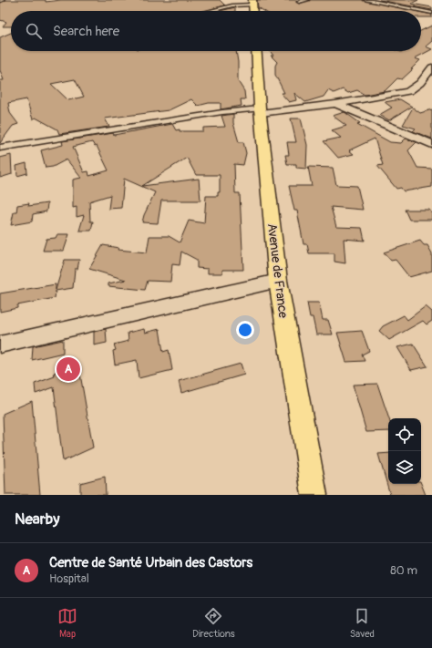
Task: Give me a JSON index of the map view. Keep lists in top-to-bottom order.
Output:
{
  "streets": {
    "main road": ["Avenue de France"]
  },
  "page": {
    "search": "Search here",
    "pins": "A",
    "heading": "Nearby",
    "list": [
      {
        "mark": "A",
        "name": "Centre de Santé Urbain des Castors",
        "note": "Hospital",
        "value": "80 m"
      }
    ],
    "nav": ["Map", "Directions", "Saved"]
  }
}
